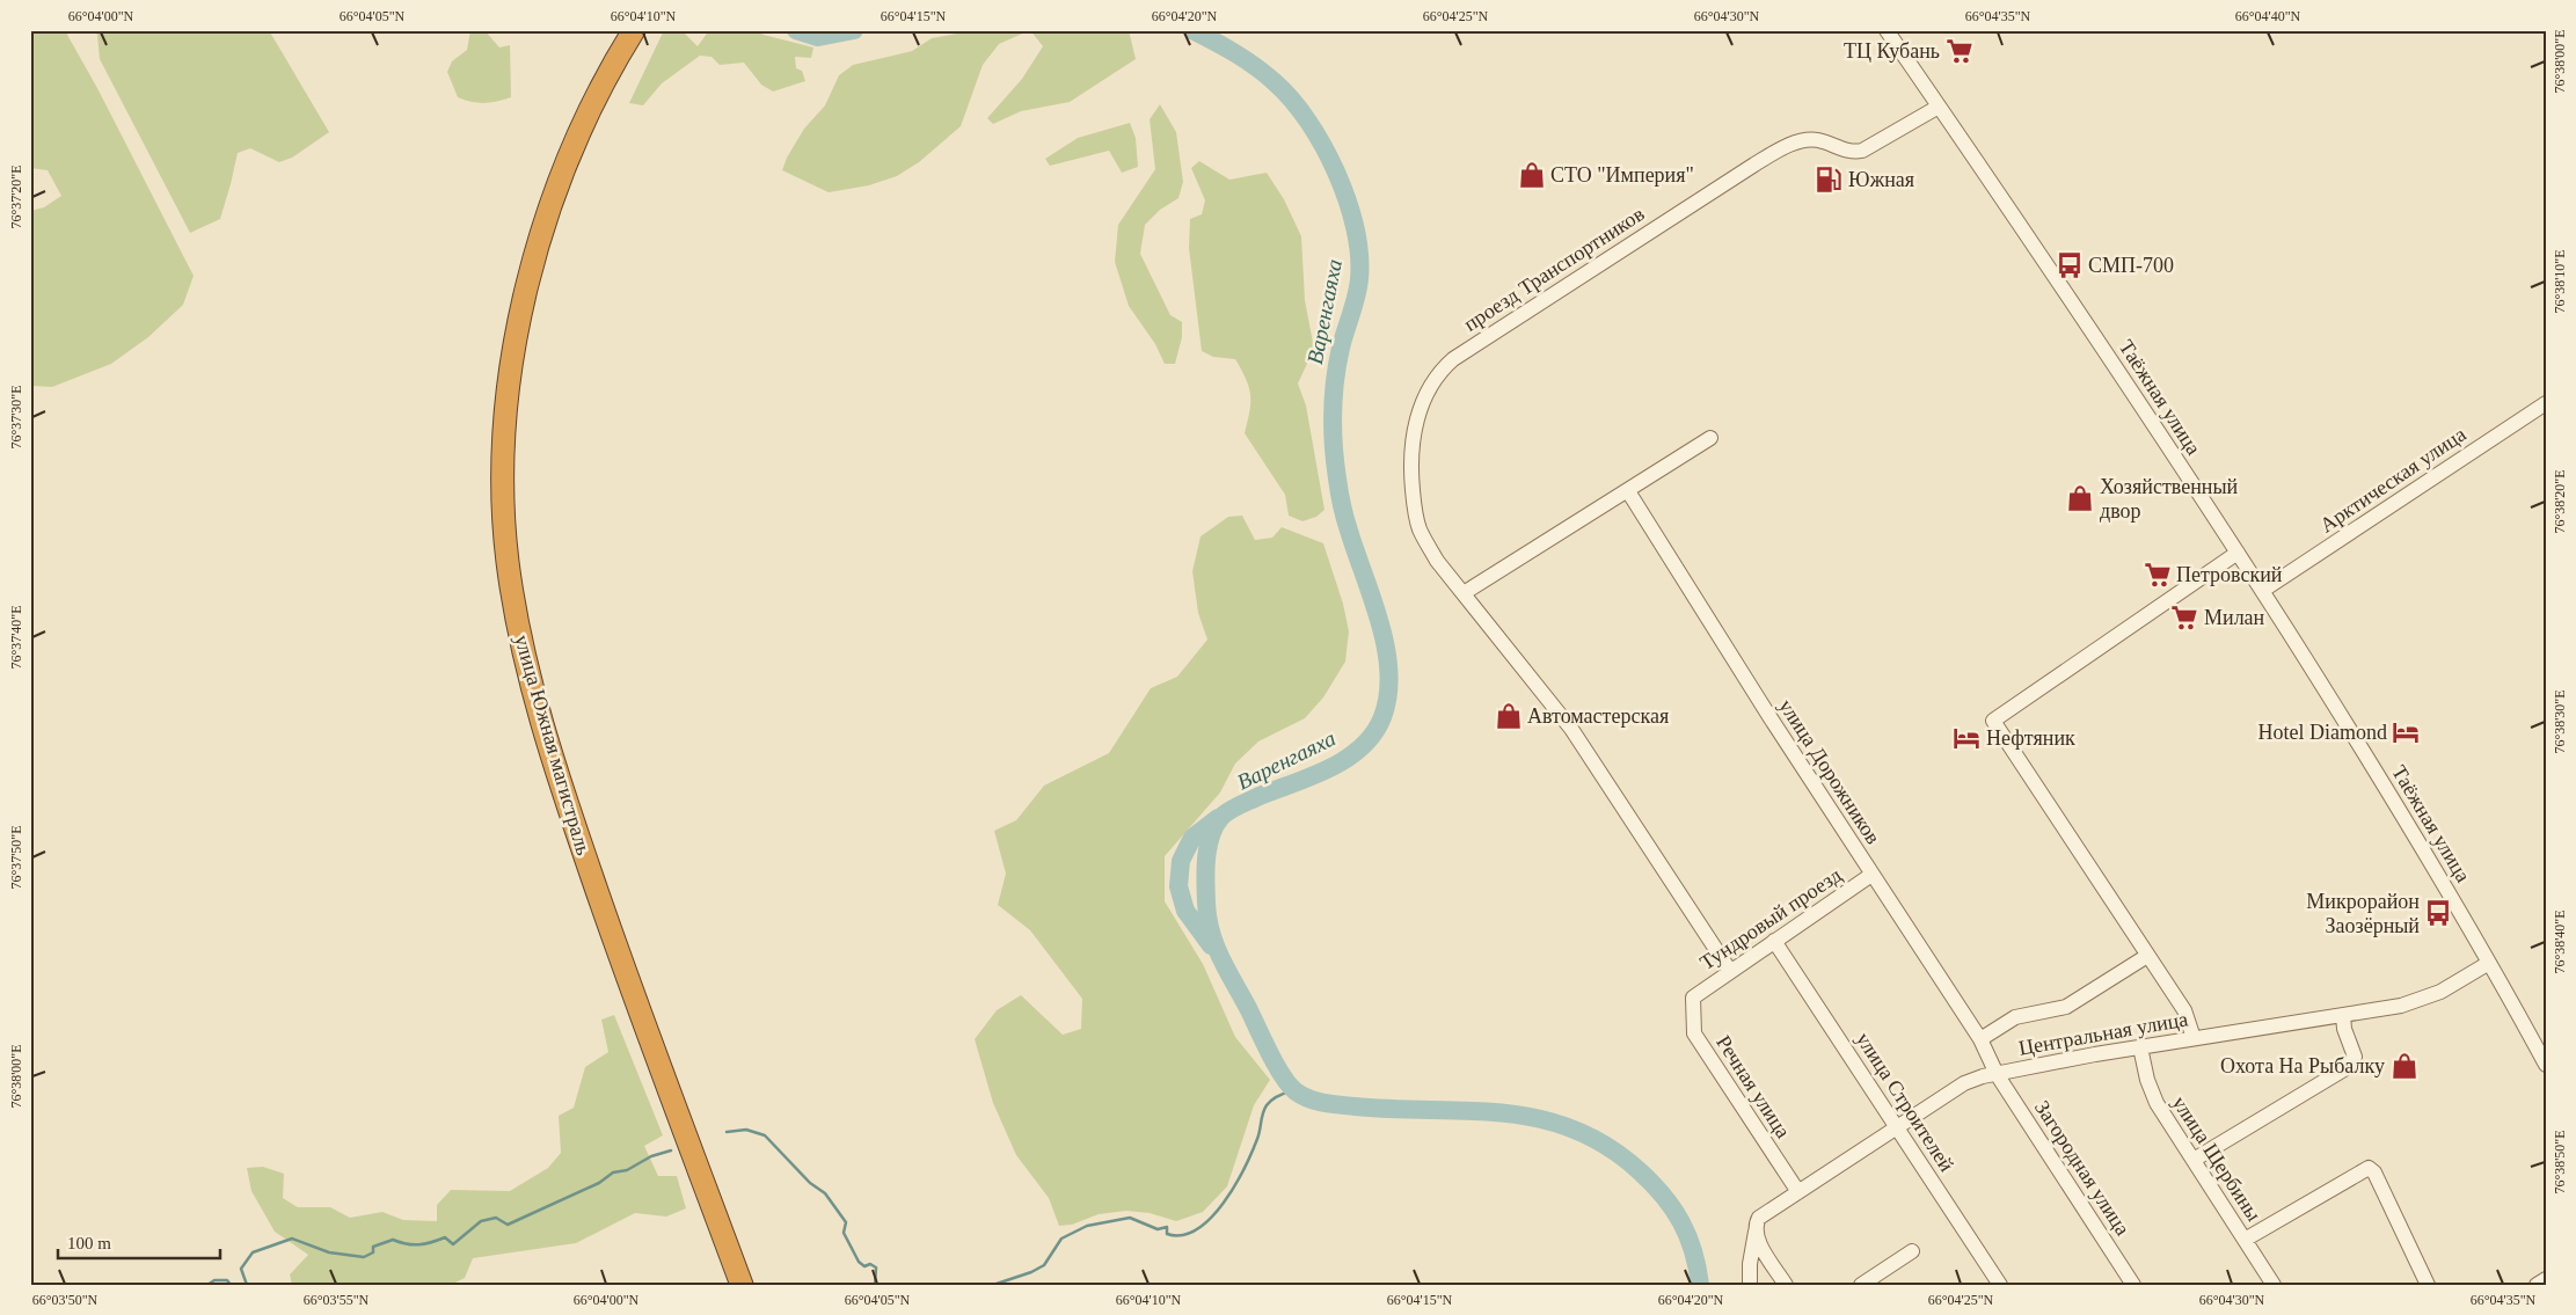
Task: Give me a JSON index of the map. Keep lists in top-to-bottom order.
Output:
{
  "streets": {
    "highway": ["улица Южная магистраль"],
    "street": [
      "проезд Транспортников",
      "Таёжная улица",
      "Арктическая улица",
      "улица Дорожников",
      "Тундровый проезд",
      "Центральная улица",
      "Речная улица",
      "улица Строителей",
      "улица Щербины",
      "Загородная улица"
    ]
  },
  "crossings": [
    ["проезд Транспортников", "Таёжная улица"],
    ["проезд Транспортников", "Тундровый проезд"],
    ["Таёжная улица", "Арктическая улица"],
    ["Таёжная улица", "Центральная улица"],
    ["улица Дорожников", "Тундровый проезд"],
    ["улица Дорожников", "Центральная улица"],
    ["улица Дорожников", "Загородная улица"],
    ["Тундровый проезд", "Речная улица"],
    ["Тундровый проезд", "улица Строителей"],
    ["Центральная улица", "Речная улица"],
    ["Центральная улица", "улица Строителей"],
    ["Центральная улица", "улица Щербины"],
    ["Центральная улица", "Загородная улица"]
  ],
  "water": ["Варенгаяха"],
  "places": {
    "supermarket": ["ТЦ Кубань", "Петровский", "Милан"],
    "shop": [
      "СТО \"Империя\"",
      "Хозяйственный двор",
      "Автомастерская",
      "Охота На Рыбалку"
    ],
    "fuel station": ["Южная"],
    "bus stop": ["СМП-700", "Микрорайон Заозёрный"],
    "hotel": ["Hotel Diamond", "Нефтяник"]
  },
  "scale_bar": "100 m",
  "coordinates": [
    "66°04'00\"N",
    "66°04'05\"N",
    "66°04'10\"N",
    "66°04'15\"N",
    "66°04'20\"N",
    "66°04'25\"N",
    "66°04'30\"N",
    "66°04'35\"N",
    "66°04'40\"N",
    "76°38'00\"E",
    "76°37'20\"E",
    "76°38'10\"E",
    "76°37'30\"E",
    "76°38'20\"E",
    "76°37'40\"E",
    "76°38'30\"E",
    "76°37'50\"E",
    "76°38'40\"E",
    "76°38'50\"E",
    "66°03'50\"N",
    "66°03'55\"N"
  ]
}
